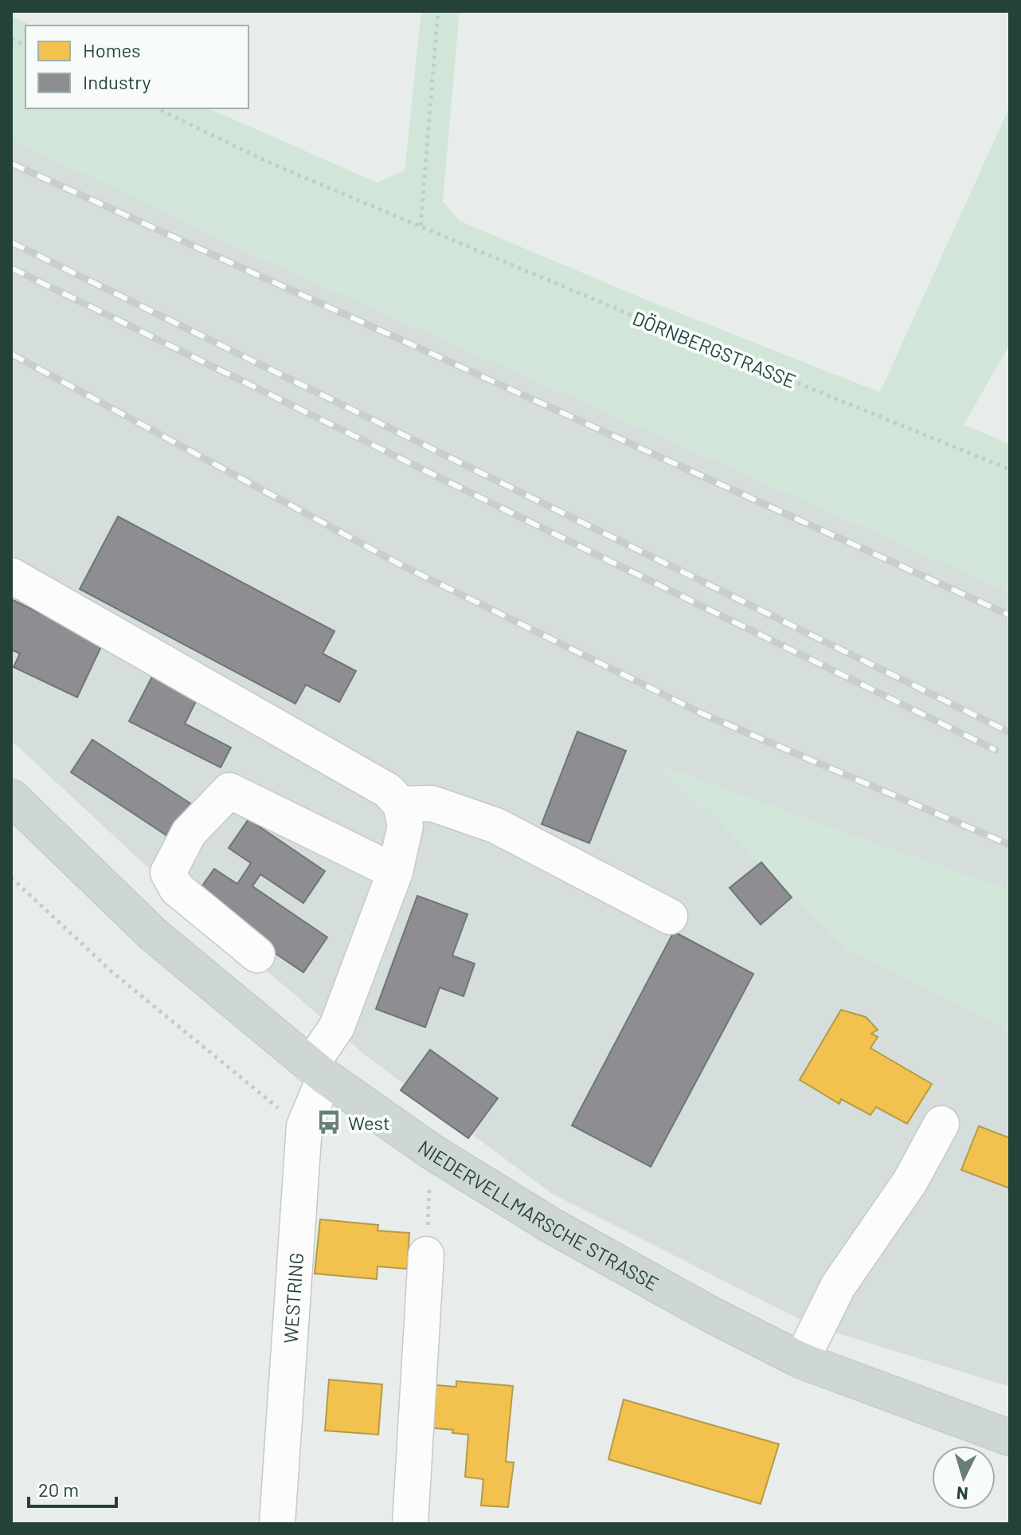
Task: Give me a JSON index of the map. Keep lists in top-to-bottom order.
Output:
{
  "streets": {
    "main road": ["NIEDERVELLMARSCHE STRASSE"],
    "street": ["WESTRING"],
    "path": ["DÖRNBERGSTRASSE"]
  },
  "crossings": [
    ["NIEDERVELLMARSCHE STRASSE", "WESTRING"]
  ],
  "places": {
    "bus stop": ["West"]
  },
  "legend": ["Homes", "Industry"],
  "scale_bar": "20 m",
  "north": "bottom"
}
